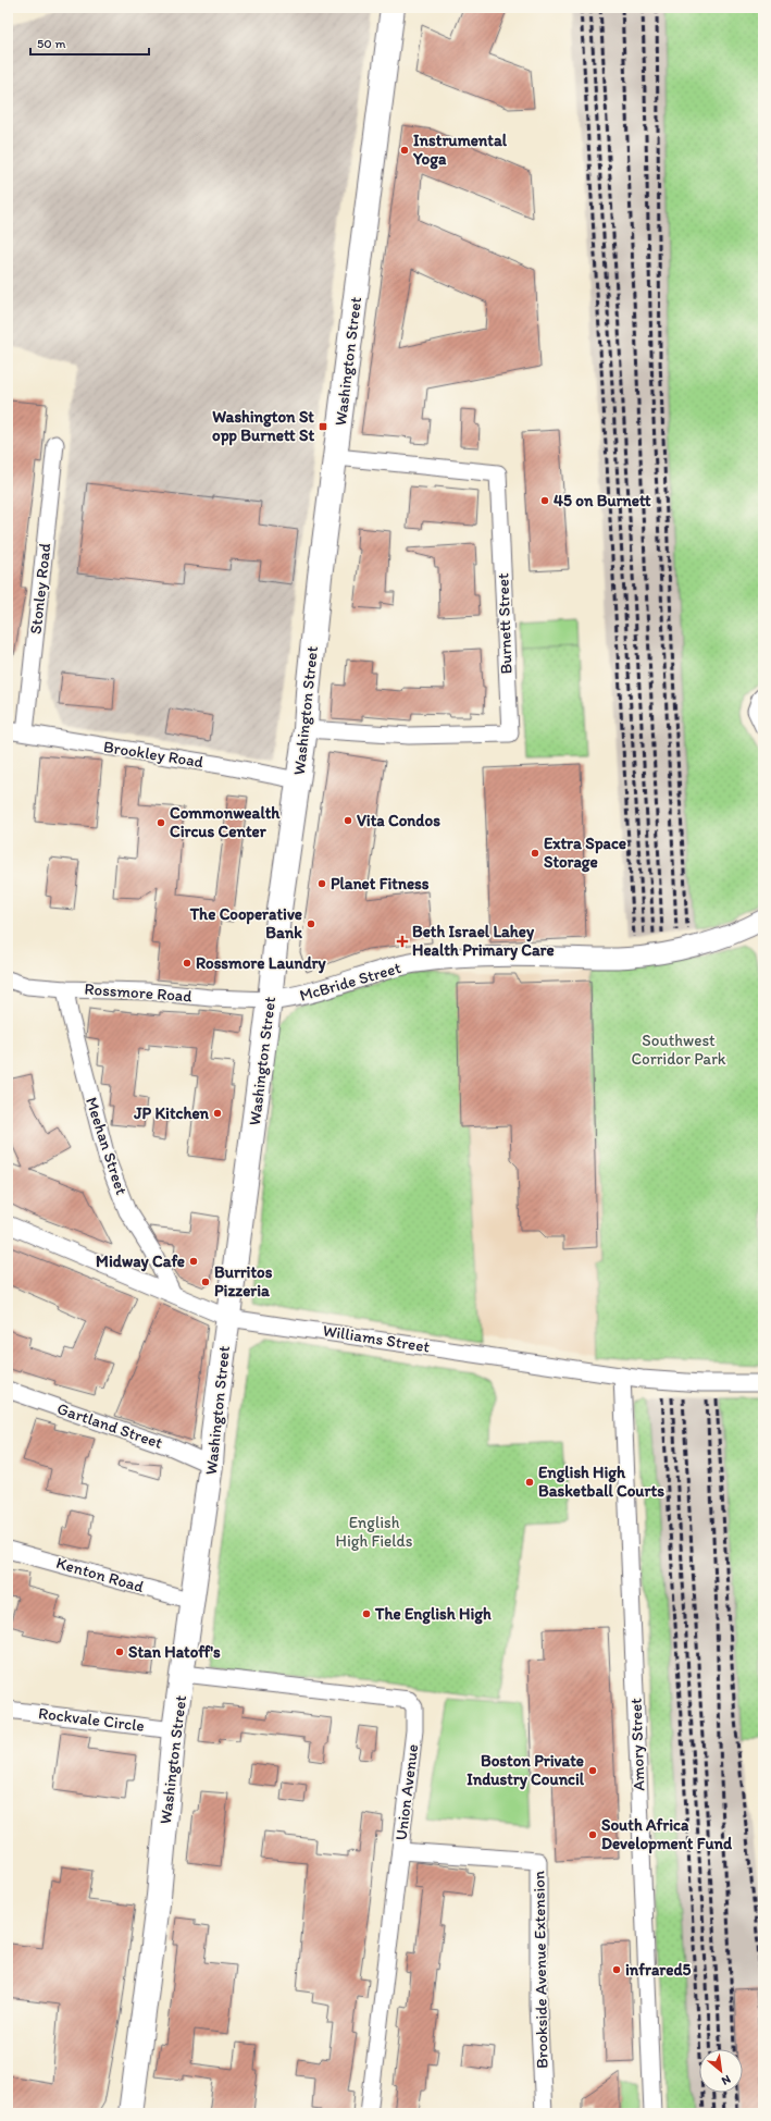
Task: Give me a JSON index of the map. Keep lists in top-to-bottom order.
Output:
{
  "streets": {
    "main road": ["Washington Street"],
    "street": [
      "Stonley Road",
      "Burnett Street",
      "Brookley Road",
      "McBride Street",
      "Rossmore Road",
      "Meehan Street",
      "Williams Street",
      "Gartland Street",
      "Kenton Road",
      "Rockvale Circle",
      "Amory Street",
      "Union Avenue",
      "Brookside Avenue Extension"
    ]
  },
  "crossings": [
    ["Washington Street", "Burnett Street"],
    ["Washington Street", "Brookley Road"],
    ["Washington Street", "McBride Street"],
    ["Washington Street", "Rossmore Road"],
    ["Washington Street", "Williams Street"],
    ["Washington Street", "Gartland Street"],
    ["Washington Street", "Kenton Road"],
    ["Washington Street", "Rockvale Circle"],
    ["Washington Street", "Union Avenue"],
    ["Stonley Road", "Brookley Road"],
    ["McBride Street", "Rossmore Road"],
    ["Rossmore Road", "Meehan Street"],
    ["Meehan Street", "Williams Street"],
    ["Williams Street", "Amory Street"],
    ["Union Avenue", "Brookside Avenue Extension"]
  ],
  "parks": ["Southwest Corridor Park", "English High Fields"],
  "places": {
    "other": [
      "Instrumental Yoga",
      "45 on Burnett",
      "Vita Condos",
      "Commonwealth Circus Center",
      "Extra Space Storage",
      "Planet Fitness",
      "The Cooperative Bank",
      "Rossmore Laundry",
      "JP Kitchen",
      "Midway Cafe",
      "Burritos Pizzeria",
      "English High Basketball Courts",
      "The English High",
      "Stan Hatoff's",
      "Boston Private Industry Council",
      "South Africa Development Fund",
      "infrared5"
    ],
    "transit": ["Washington St opp Burnett St"],
    "health": ["Beth Israel Lahey Health Primary Care"]
  },
  "scale_bar": "50 m",
  "north": "bottom right"
}
